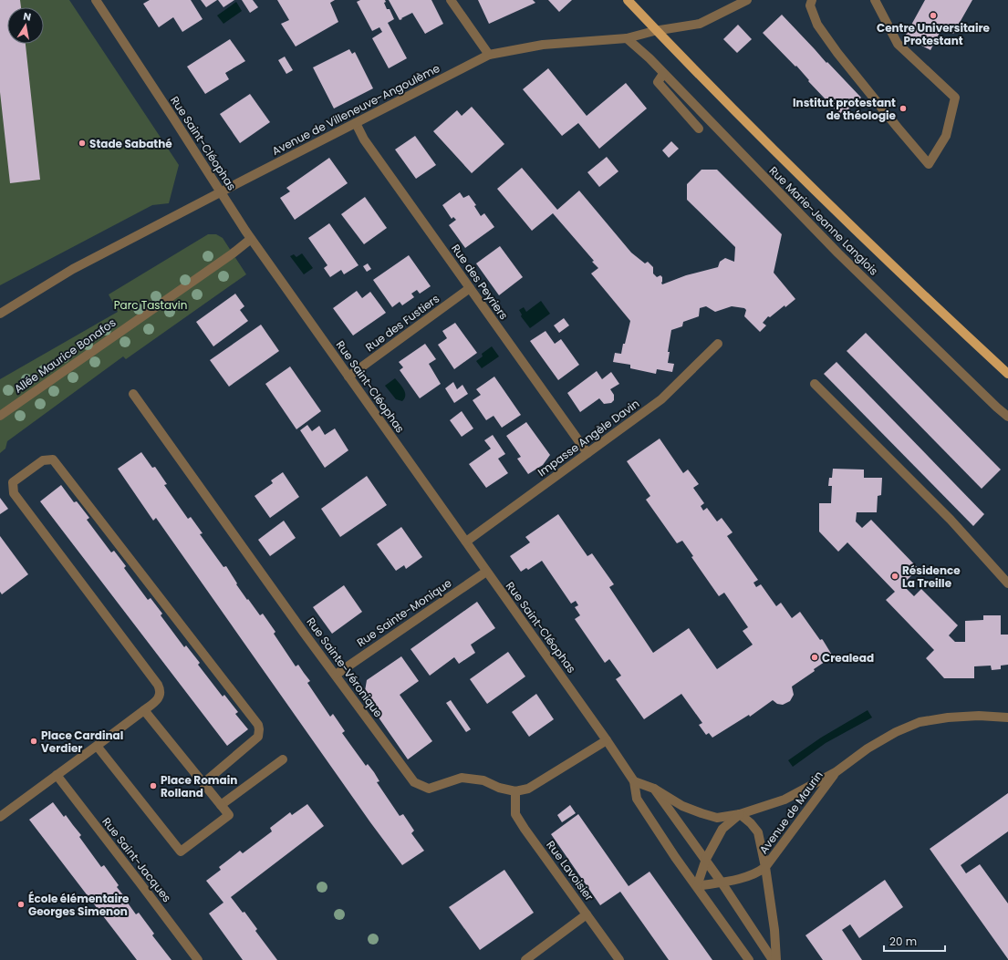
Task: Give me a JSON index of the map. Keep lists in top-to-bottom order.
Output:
{
  "streets": {
    "street": [
      "Avenue de Villeneuve-Angoulème",
      "Rue Saint-Cléophas",
      "Rue Marie-Jeanne Langlois",
      "Rue des Peyriers",
      "Rue des Fustiers",
      "Allée Maurice Bonafos",
      "Impasse Angèle Davin",
      "Rue Sainte-Monique",
      "Rue Sainte-Véronique",
      "Avenue de Maurin",
      "Rue Saint-Jacques",
      "Rue Lavoisier"
    ]
  },
  "crossings": [
    ["Avenue de Villeneuve-Angoulème", "Rue Saint-Cléophas"],
    ["Avenue de Villeneuve-Angoulème", "Rue Marie-Jeanne Langlois"],
    ["Avenue de Villeneuve-Angoulème", "Rue des Peyriers"],
    ["Rue Saint-Cléophas", "Rue des Fustiers"],
    ["Rue Saint-Cléophas", "Allée Maurice Bonafos"],
    ["Rue Saint-Cléophas", "Impasse Angèle Davin"],
    ["Rue Saint-Cléophas", "Rue Sainte-Monique"],
    ["Rue Saint-Cléophas", "Avenue de Maurin"],
    ["Rue des Peyriers", "Rue des Fustiers"],
    ["Rue des Peyriers", "Impasse Angèle Davin"],
    ["Rue Sainte-Monique", "Rue Sainte-Véronique"],
    ["Rue Sainte-Véronique", "Rue Lavoisier"]
  ],
  "parks": ["Parc Tastavin"],
  "places": [
    "Centre Universitaire Protestant",
    "Institut protestant de théologie",
    "Stade Sabathé",
    "Résidence La Treille",
    "Crealead",
    "Place Cardinal Verdier",
    "Place Romain Rolland",
    "École élémentaire Georges Simenon"
  ],
  "scale_bar": "20 m",
  "north": "top"
}
